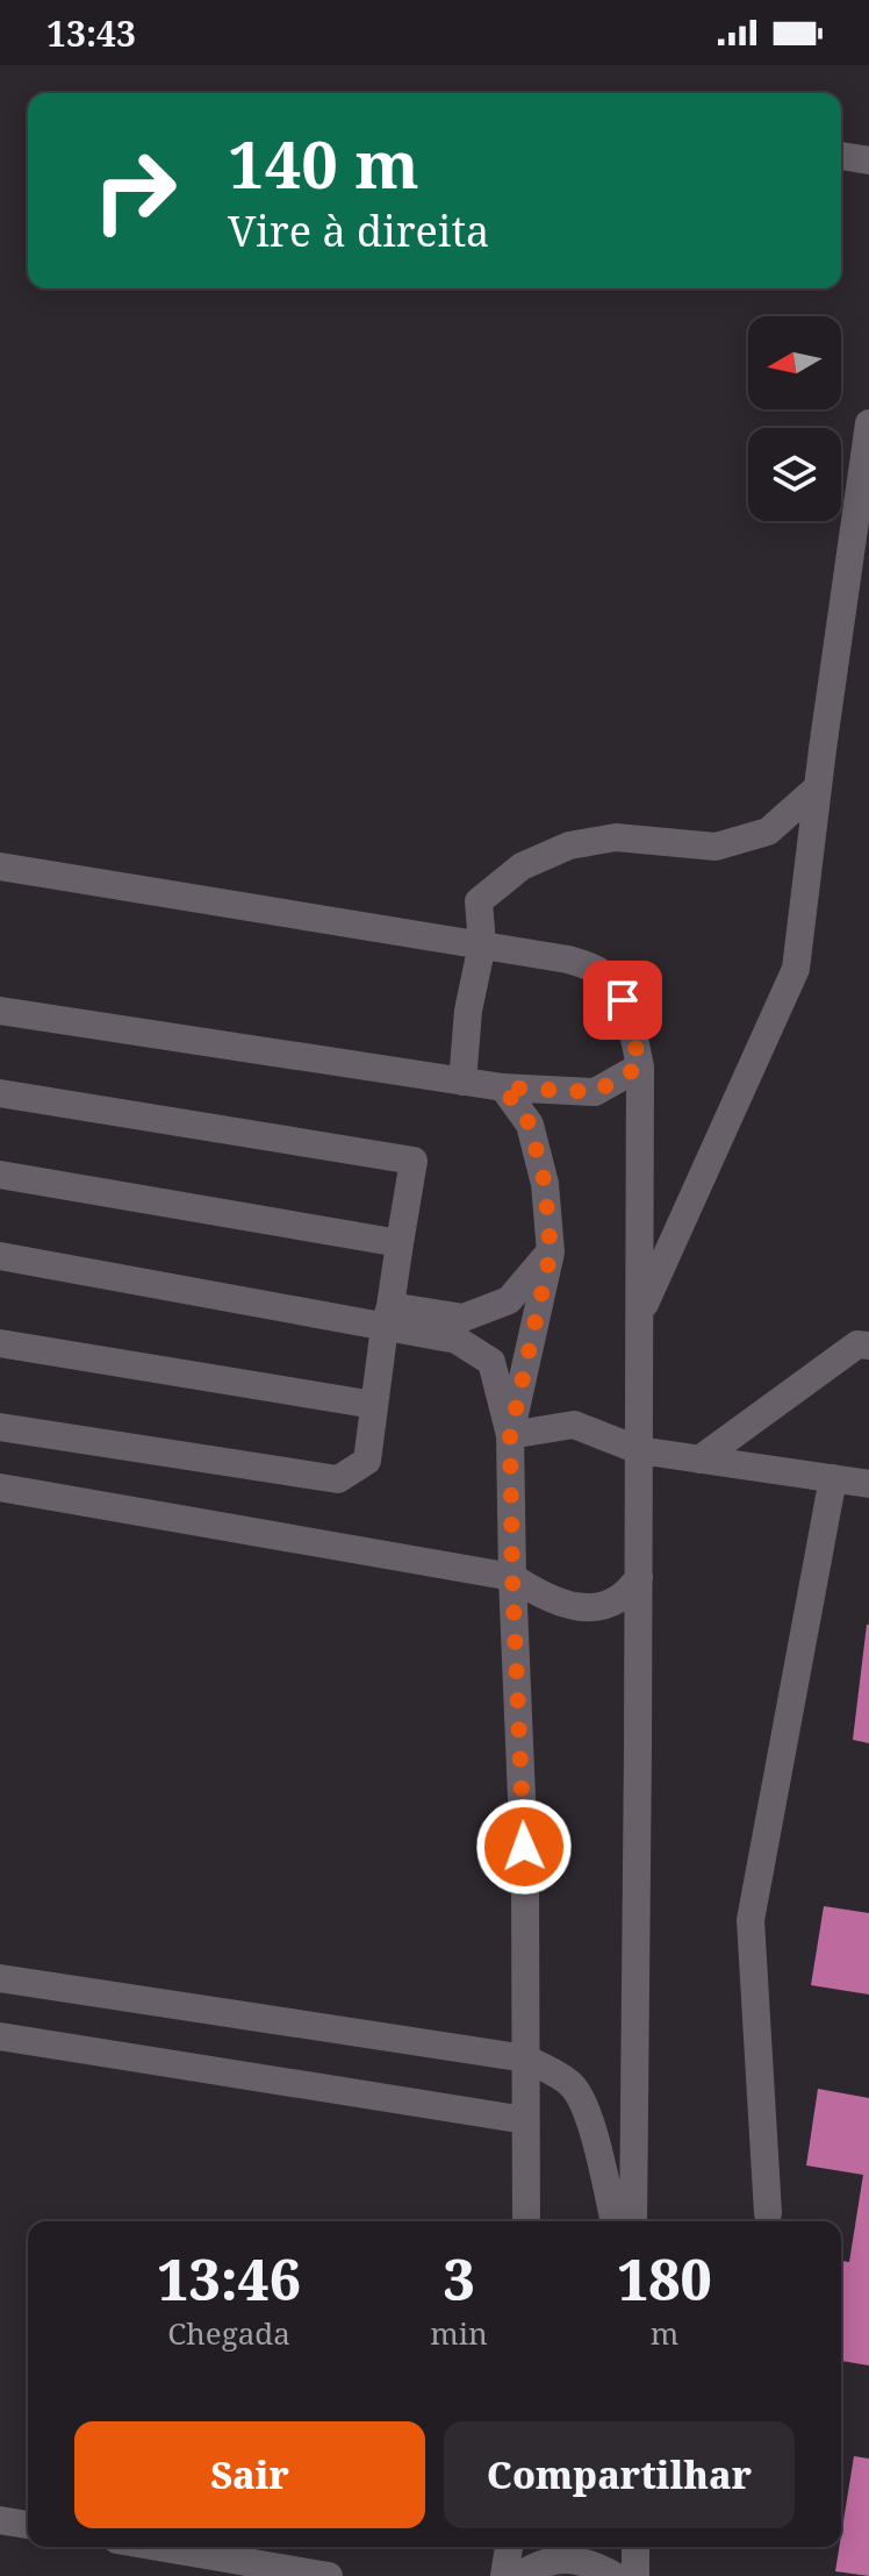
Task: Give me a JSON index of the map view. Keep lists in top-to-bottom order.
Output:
{
  "north": "left",
  "page": {
    "status": "13:43",
    "turn": ["140 m", "Vire à direita"],
    "eta": [
      "13:46",
      "Chegada",
      "3",
      "min",
      "180",
      "m"
    ],
    "buttons": ["Sair", "Compartilhar"]
  }
}
